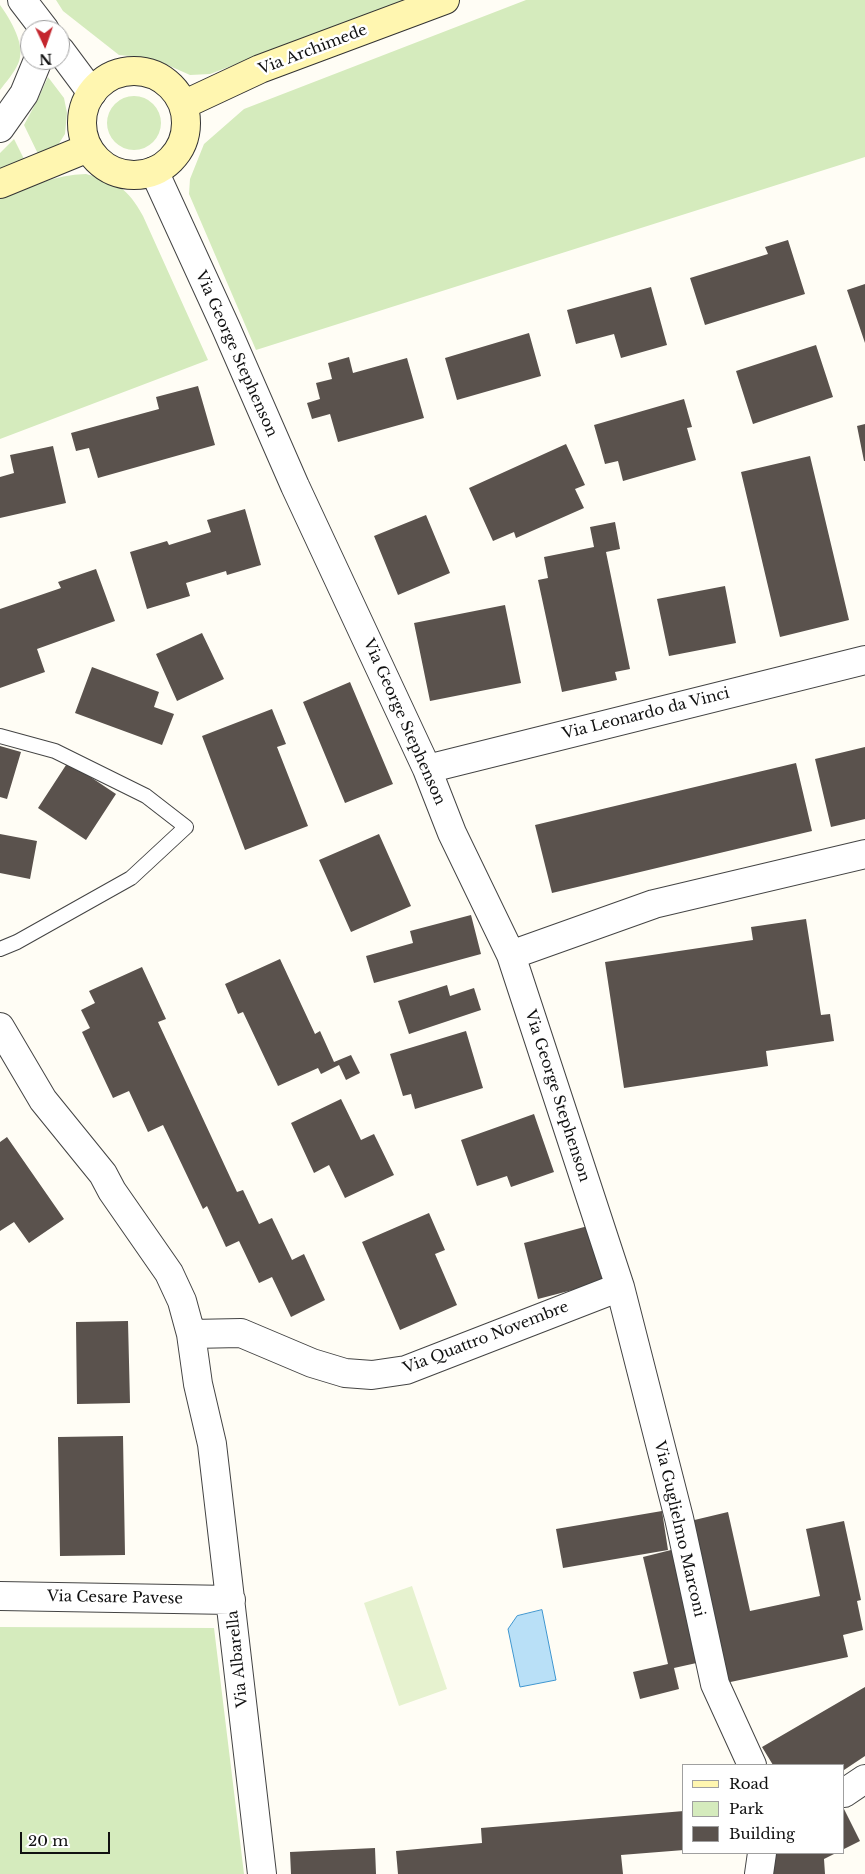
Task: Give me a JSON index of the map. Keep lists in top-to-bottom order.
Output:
{
  "streets": {
    "street": [
      "Via Archimede",
      "Via George Stephenson",
      "Via Leonardo da Vinci",
      "Via Quattro Novembre",
      "Via Guglielmo Marconi",
      "Via Cesare Pavese",
      "Via Albarella"
    ]
  },
  "crossings": [
    ["Via Archimede", "Via George Stephenson"],
    ["Via George Stephenson", "Via Leonardo da Vinci"],
    ["Via George Stephenson", "Via Quattro Novembre"],
    ["Via George Stephenson", "Via Guglielmo Marconi"],
    ["Via Quattro Novembre", "Via Guglielmo Marconi"],
    ["Via Quattro Novembre", "Via Albarella"],
    ["Via Cesare Pavese", "Via Albarella"]
  ],
  "legend": ["Road", "Park", "Building"],
  "scale_bar": "20 m",
  "north": "bottom"
}
